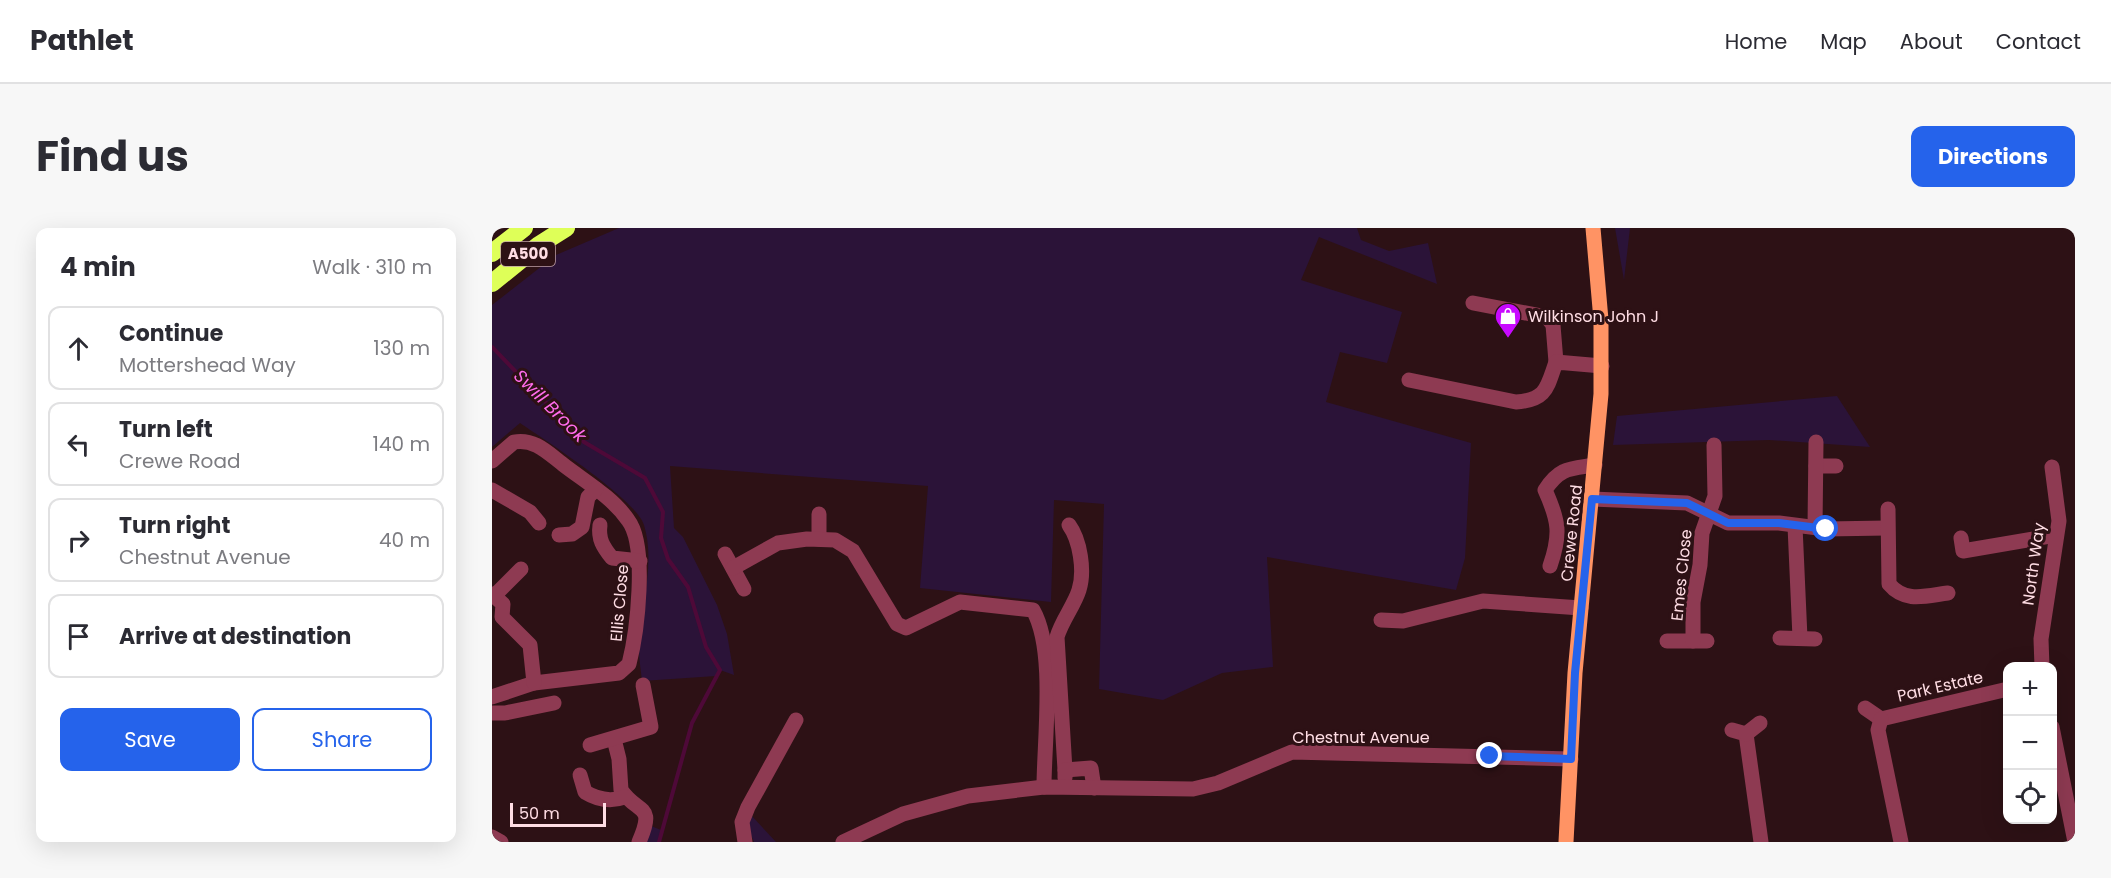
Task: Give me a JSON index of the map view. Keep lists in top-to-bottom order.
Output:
{
  "streets": {
    "highway": ["A500"],
    "main road": ["Crewe Road"],
    "street": [
      "North Way",
      "Emes Close",
      "Ellis Close",
      "Park Estate",
      "Chestnut Avenue"
    ]
  },
  "crossings": [
    ["Crewe Road", "Chestnut Avenue"]
  ],
  "water": ["Swill Brook"],
  "places": {
    "shop": ["Wilkinson John J"]
  },
  "scale_bar": "50 m",
  "page": {
    "header": "Pathlet",
    "nav": [
      "Home",
      "Map",
      "About",
      "Contact"
    ],
    "title": "Find us",
    "buttons": [
      "Directions",
      ["Save", "Share"]
    ],
    "heading": ["4 min", "Walk · 310 m"],
    "list": [
      ["Continue", "Mottershead Way", "130 m"],
      ["Turn left", "Crewe Road", "140 m"],
      ["Turn right", "Chestnut Avenue", "40 m"],
      "Arrive at destination"
    ],
    "map_buttons": ["+", "−"],
    "scale": "50 m"
  }
}
